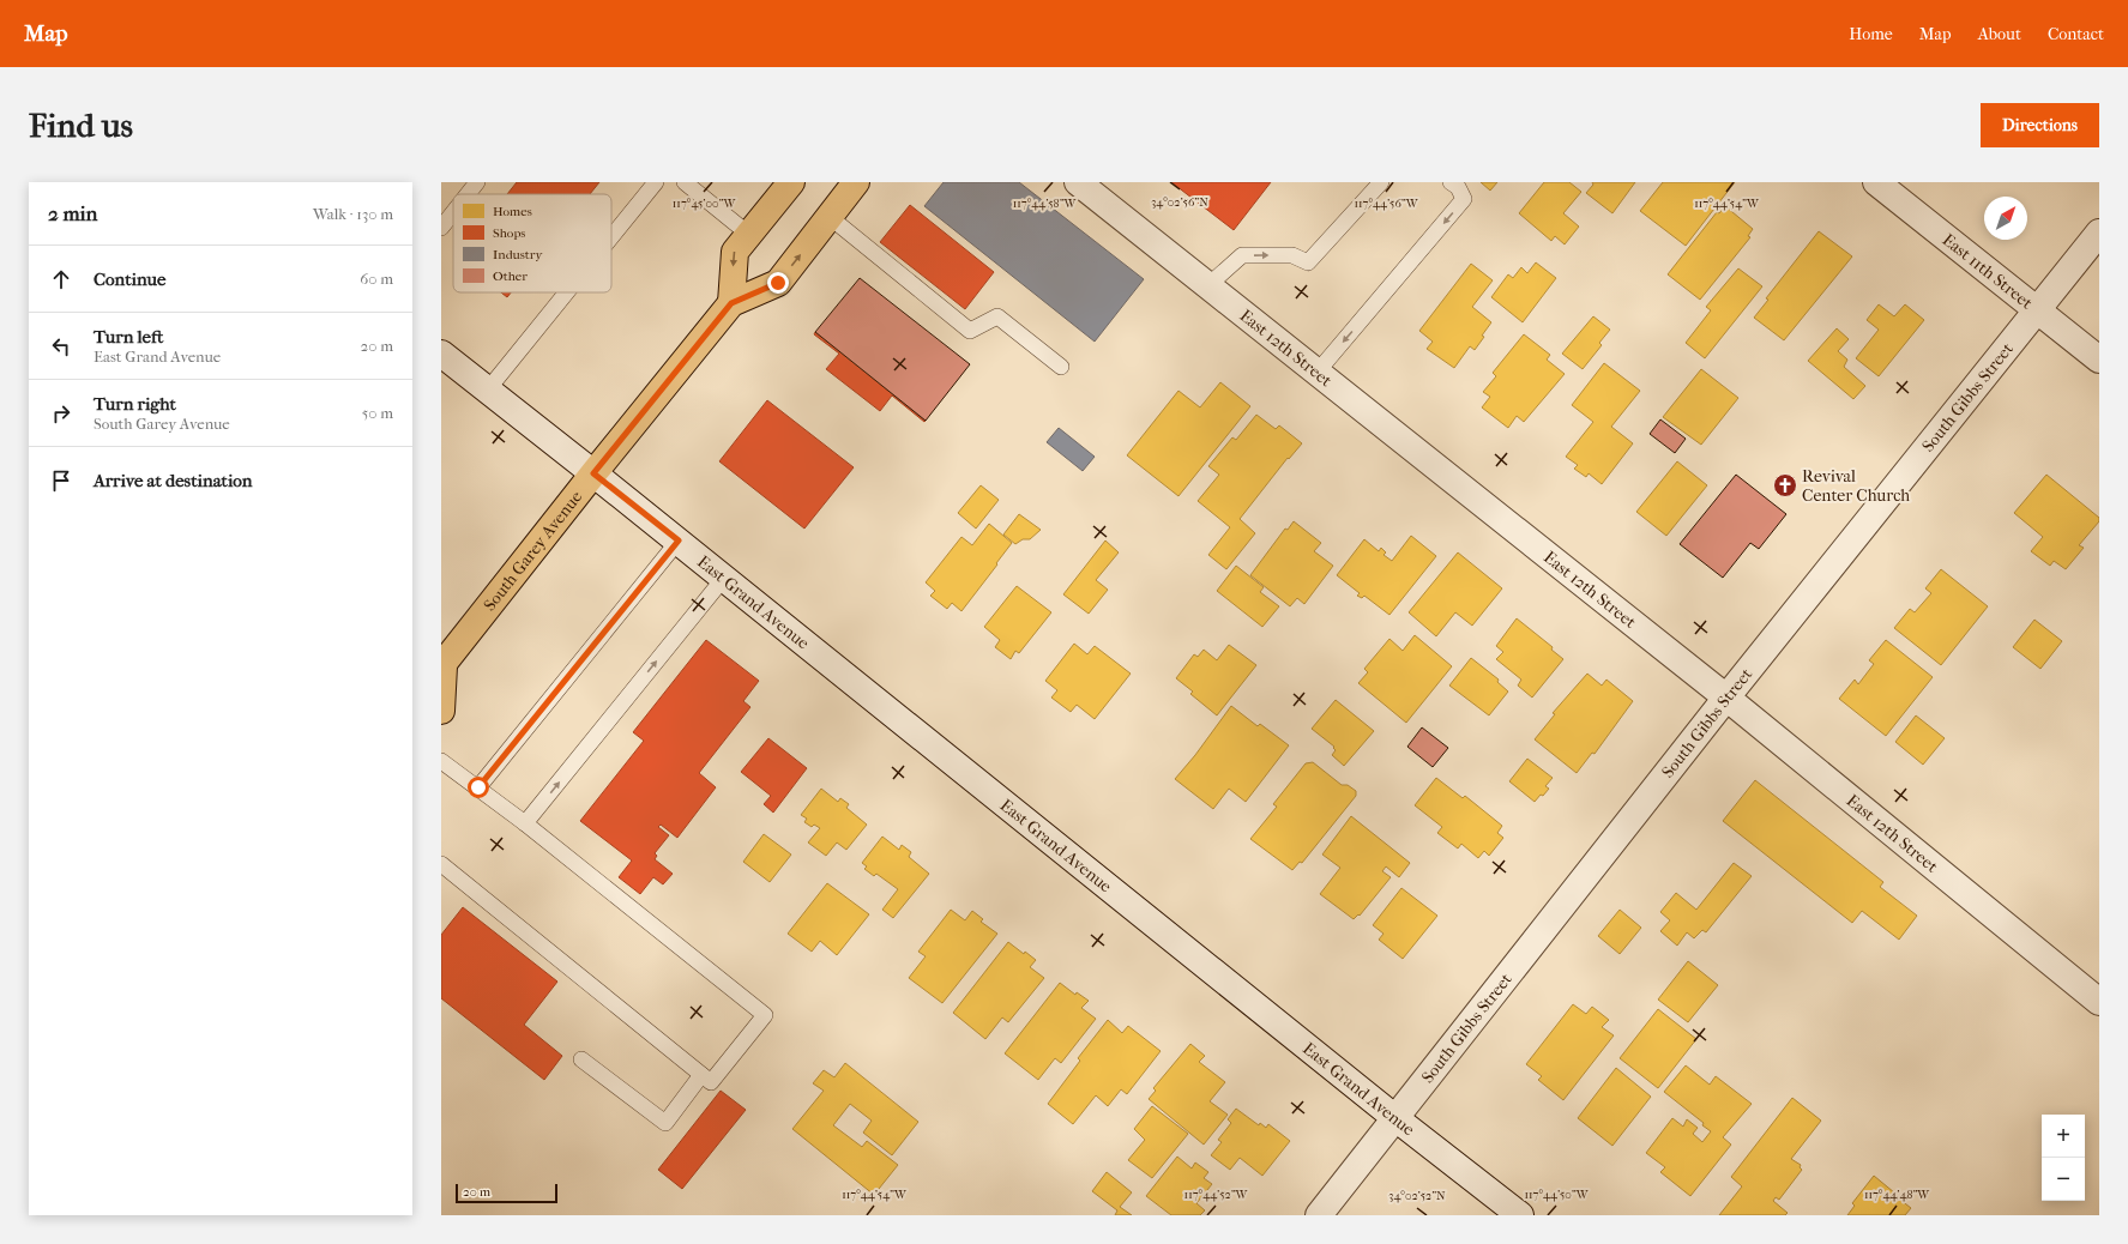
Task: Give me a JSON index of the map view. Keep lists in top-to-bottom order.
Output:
{
  "streets": {
    "main road": ["South Garey Avenue"],
    "street": [
      "East 11th Street",
      "East 12th Street",
      "South Gibbs Street",
      "East Grand Avenue"
    ]
  },
  "crossings": [
    ["East 11th Street", "South Gibbs Street"],
    ["East 12th Street", "South Gibbs Street"],
    ["South Gibbs Street", "East Grand Avenue"],
    ["South Garey Avenue", "East Grand Avenue"]
  ],
  "places": {
    "church": ["Revival Center Church"]
  },
  "legend": [
    "Homes",
    "Shops",
    "Industry",
    "Other"
  ],
  "scale_bar": "20 m",
  "north": "top right",
  "page": {
    "header": "Map",
    "nav": [
      "Home",
      "Map",
      "About",
      "Contact"
    ],
    "buttons": "Directions",
    "title": "Find us",
    "heading": ["2 min", "Walk · 130 m"],
    "list": [
      ["Continue", "60 m"],
      ["Turn left", "East Grand Avenue", "20 m"],
      ["Turn right", "South Garey Avenue", "50 m"],
      "Arrive at destination"
    ],
    "map_buttons": ["+", "−"],
    "scale": "20 m"
  },
  "coordinates": [
    "34°02'56\"N",
    "117°45'00\"W",
    "117°44'58\"W",
    "117°44'56\"W",
    "117°44'54\"W",
    "117°44'52\"W",
    "117°44'50\"W",
    "117°44'48\"W",
    "34°02'52\"N"
  ]
}
